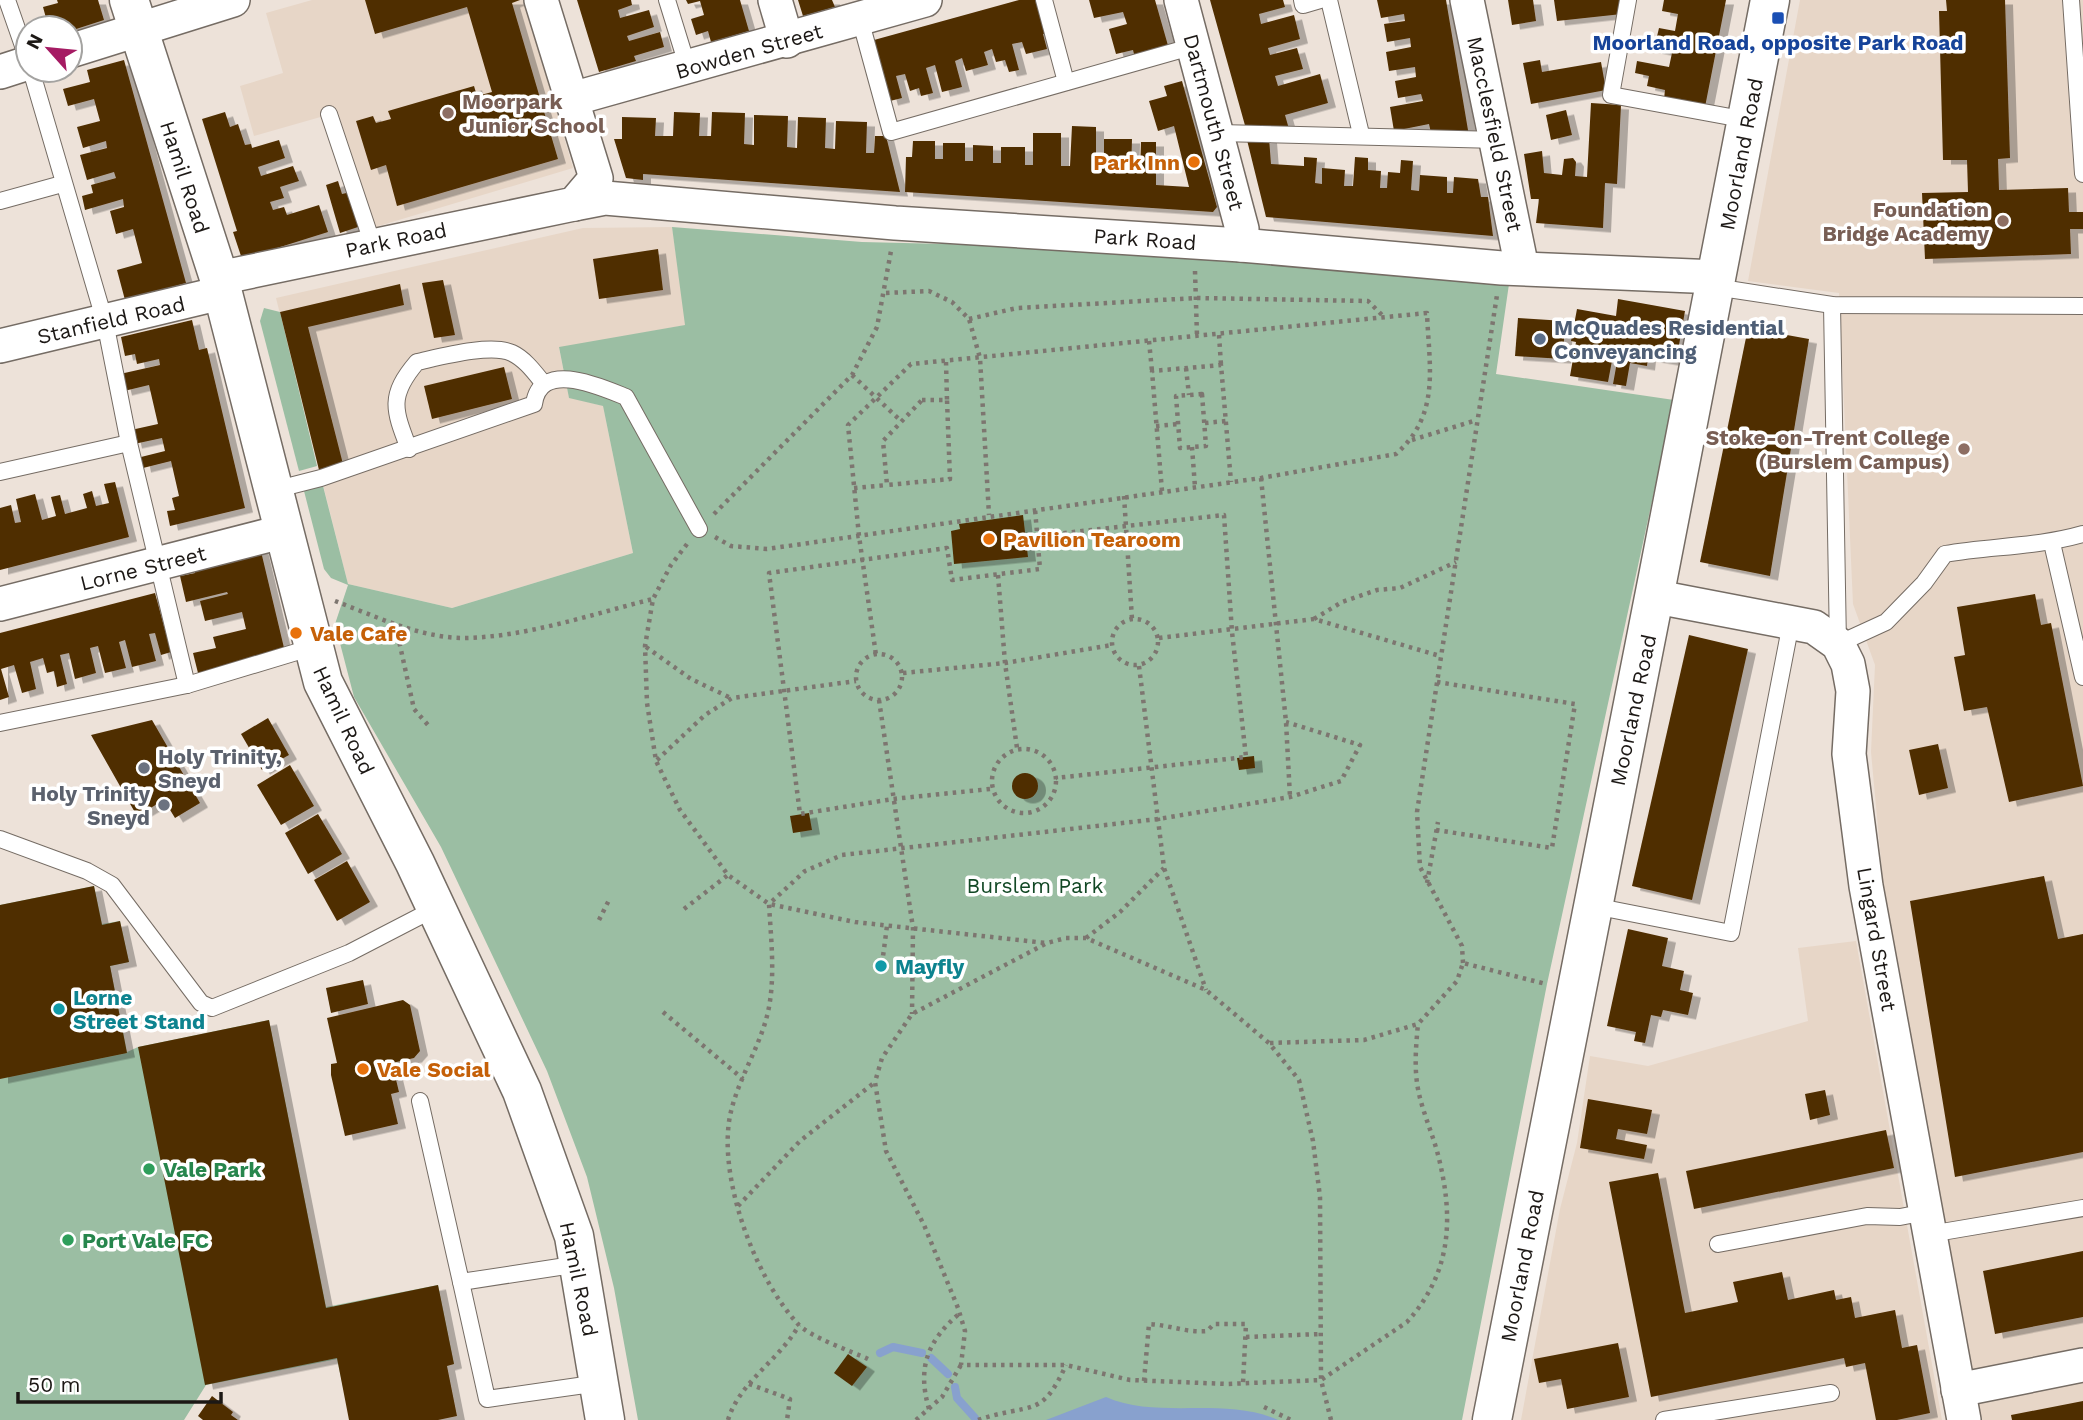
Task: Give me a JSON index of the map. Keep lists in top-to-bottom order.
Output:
{
  "streets": {
    "street": [
      "Bowden Street",
      "Dartmouth Street",
      "Macclesfield Street",
      "Moorland Road",
      "Hamil Road",
      "Park Road",
      "Stanfield Road",
      "Lorne Street",
      "Lingard Street"
    ]
  },
  "crossings": [
    ["Dartmouth Street", "Park Road"],
    ["Macclesfield Street", "Park Road"],
    ["Moorland Road", "Park Road"],
    ["Hamil Road", "Park Road"],
    ["Hamil Road", "Stanfield Road"],
    ["Hamil Road", "Lorne Street"],
    ["Park Road", "Stanfield Road"]
  ],
  "parks": ["Burslem Park"],
  "places": {
    "transit": ["Moorland Road, opposite Park Road"],
    "other": [
      "Moorpark Junior School",
      "Park Inn",
      "Foundation Bridge Academy",
      "McQuades Residential Conveyancing",
      "Stoke-on-Trent College (Burslem Campus)",
      "Pavilion Tearoom",
      "Vale Cafe",
      "Holy Trinity, Sneyd",
      "Holy Trinity Sneyd",
      "Mayfly",
      "Lorne Street Stand",
      "Vale Social",
      "Vale Park",
      "Port Vale FC"
    ]
  },
  "scale_bar": "50 m",
  "north": "top left"
}
